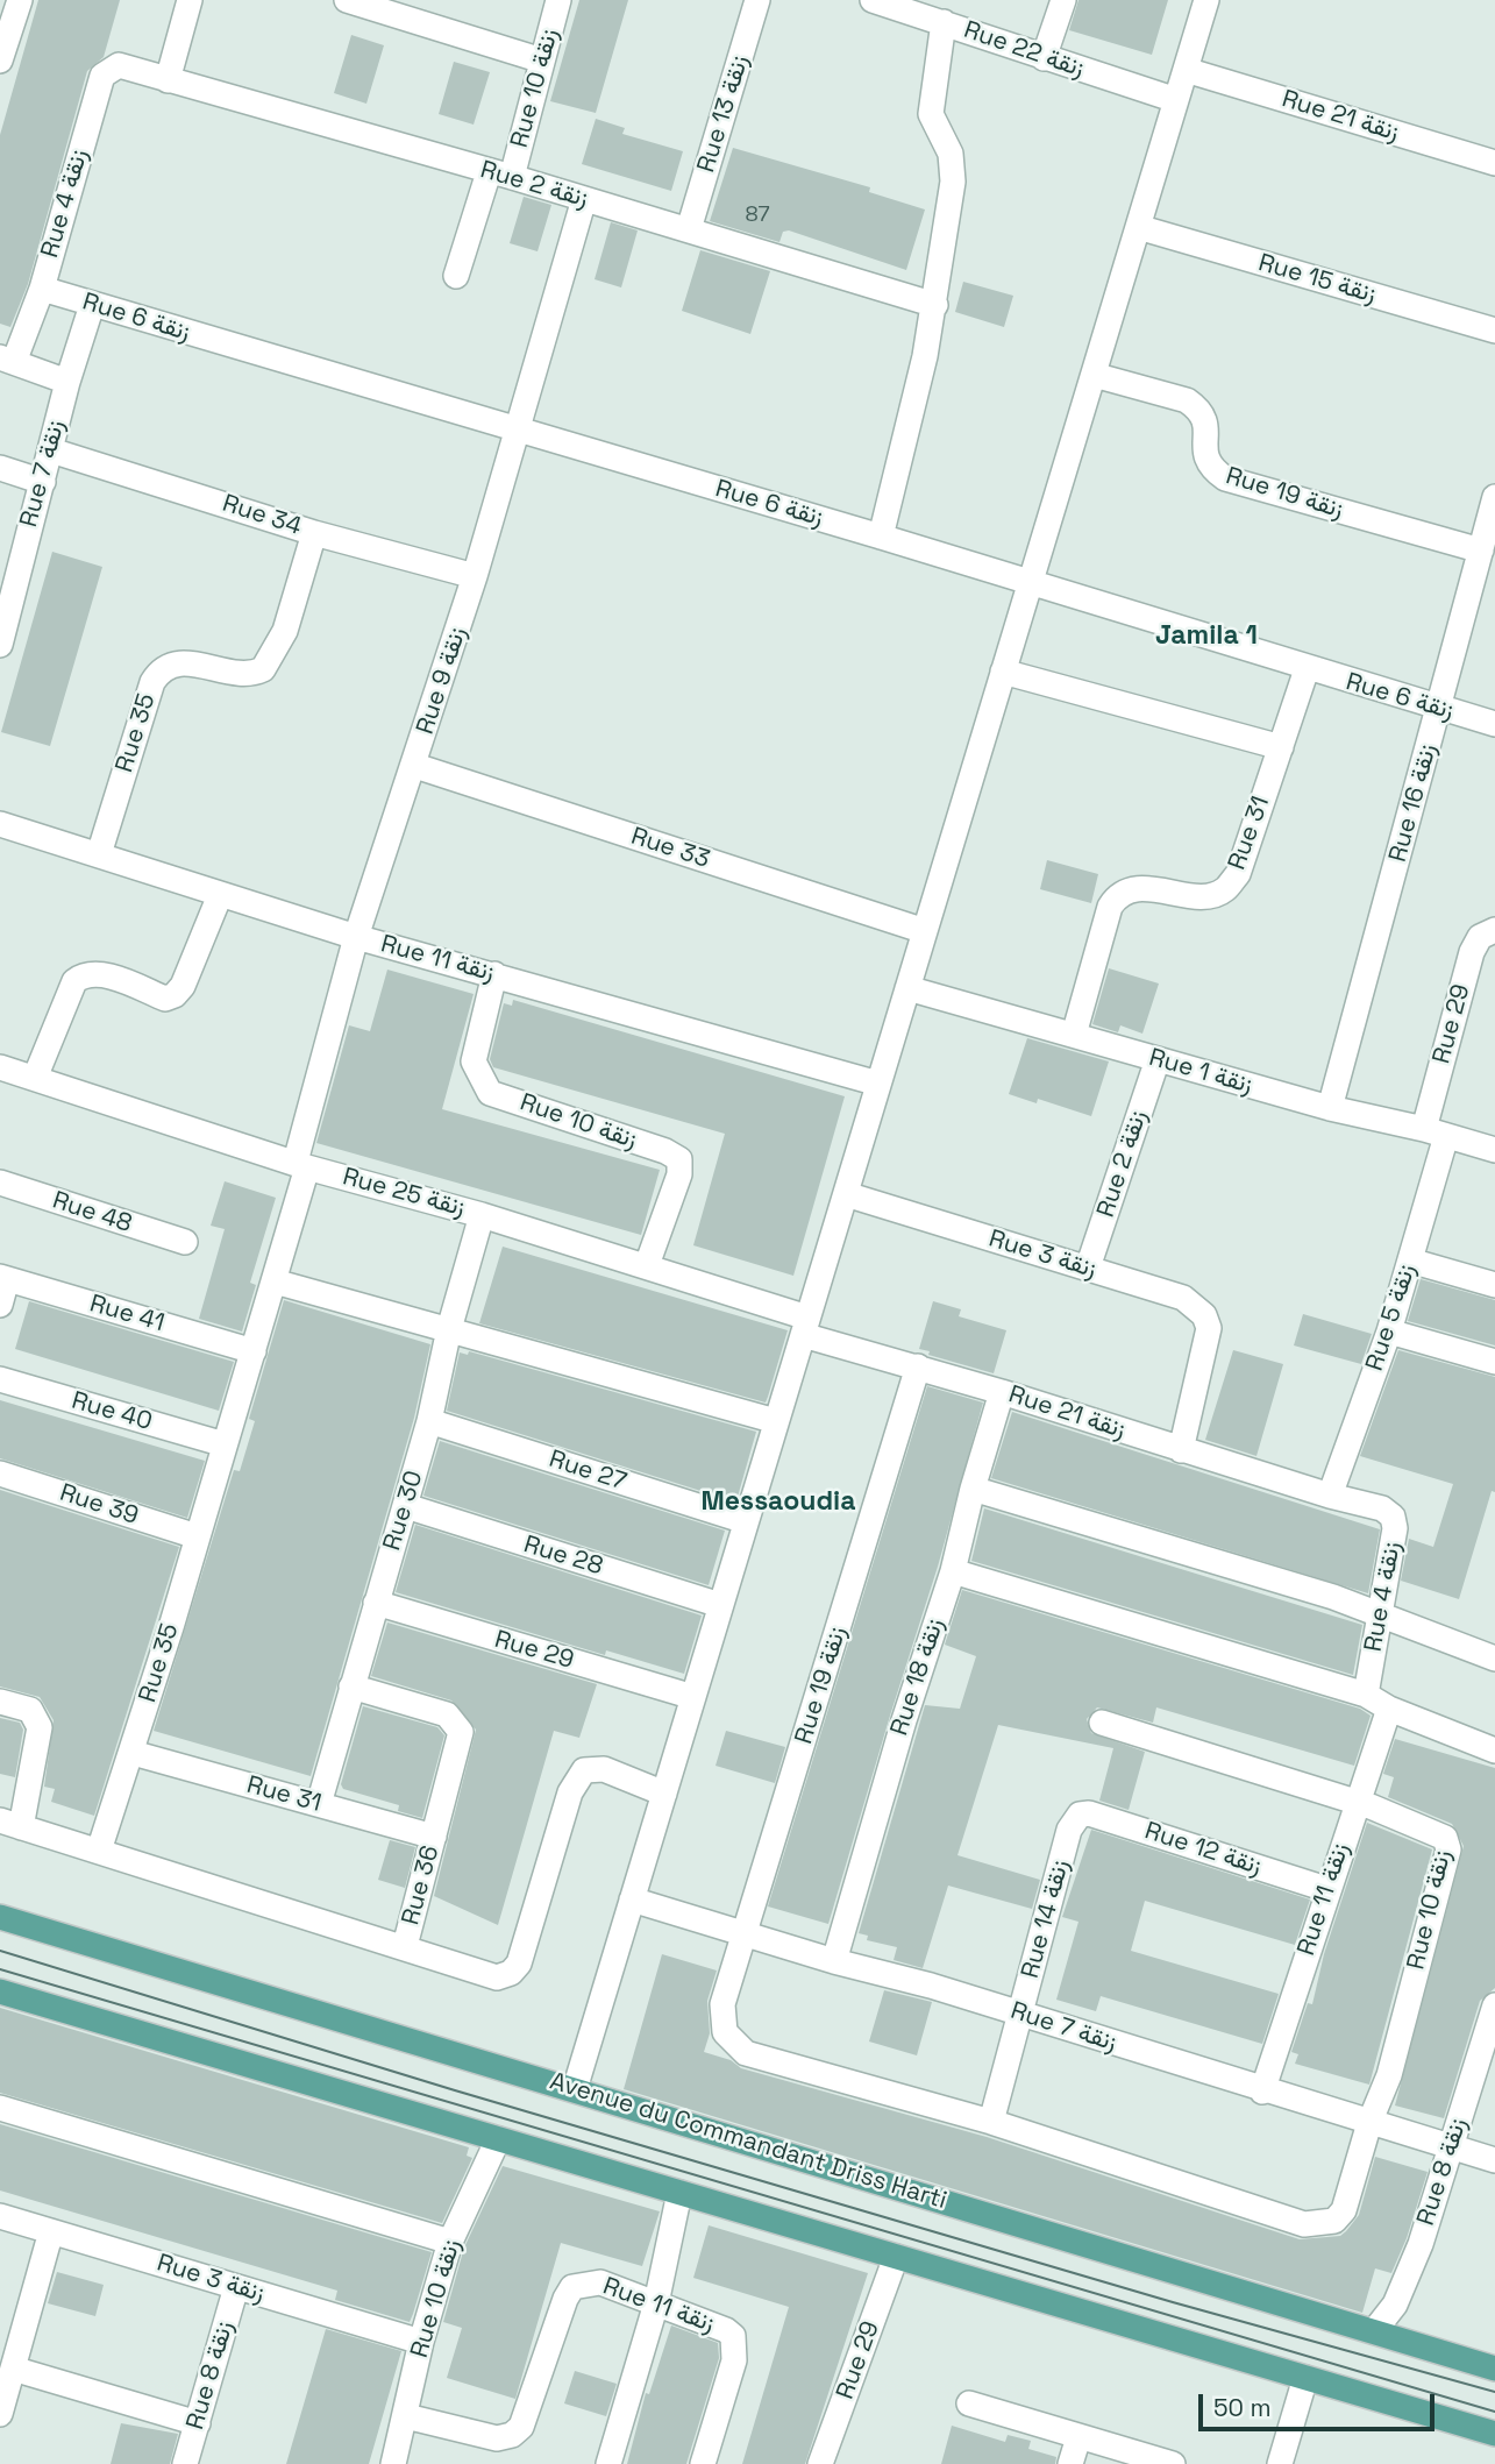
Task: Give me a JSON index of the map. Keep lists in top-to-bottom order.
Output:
{
  "streets": {
    "main road": ["Avenue du Commandant Driss Harti"],
    "street": [
      "Rue 22 زنقة",
      "Rue 10 زنقة",
      "Rue 13 زنقة",
      "Rue 21 زنقة",
      "Rue 2 زنقة",
      "Rue 4 زنقة",
      "Rue 15 زنقة",
      "Rue 6 زنقة",
      "Rue 7 زنقة",
      "Rue 19 زنقة",
      "Rue 34",
      "Rue 9 زنقة",
      "Rue 35",
      "Rue 16 زنقة",
      "Rue 31",
      "Rue 33",
      "Rue 11 زنقة",
      "Rue 29",
      "Rue 1 زنقة",
      "Rue 25 زنقة",
      "Rue 48",
      "Rue 3 زنقة",
      "Rue 41",
      "Rue 5 زنقة",
      "Rue 40",
      "Rue 27",
      "Rue 39",
      "Rue 30",
      "Rue 28",
      "Rue 18 زنقة",
      "Rue 12 زنقة",
      "Rue 36",
      "Rue 14 زنقة",
      "Rue 8 زنقة"
    ]
  },
  "crossings": [
    ["Rue 10 زنقة", "Rue 2 زنقة"],
    ["Rue 10 زنقة", "Rue 7 زنقة"],
    ["Rue 10 زنقة", "Rue 19 زنقة"],
    ["Rue 10 زنقة", "Rue 11 زنقة"],
    ["Rue 10 زنقة", "Rue 25 زنقة"],
    ["Rue 10 زنقة", "Rue 3 زنقة"],
    ["Rue 10 زنقة", "Rue 14 زنقة"],
    ["Rue 13 زنقة", "Rue 2 زنقة"],
    ["Rue 21 زنقة", "Rue 4 زنقة"],
    ["Rue 21 زنقة", "Rue 19 زنقة"],
    ["Rue 21 زنقة", "Rue 25 زنقة"],
    ["Rue 21 زنقة", "Rue 3 زنقة"],
    ["Rue 21 زنقة", "Rue 5 زنقة"],
    ["Rue 21 زنقة", "Rue 18 زنقة"],
    ["Rue 2 زنقة", "Rue 4 زنقة"],
    ["Rue 2 زنقة", "Rue 9 زنقة"],
    ["Rue 2 زنقة", "Rue 1 زنقة"],
    ["Rue 2 زنقة", "Rue 3 زنقة"],
    ["Rue 4 زنقة", "Rue 6 زنقة"],
    ["Rue 4 زنقة", "Rue 5 زنقة"],
    ["Rue 6 زنقة", "Rue 7 زنقة"],
    ["Rue 6 زنقة", "Rue 9 زنقة"],
    ["Rue 6 زنقة", "Rue 16 زنقة"],
    ["Rue 6 زنقة", "Rue 31"],
    ["Rue 7 زنقة", "Rue 19 زنقة"],
    ["Rue 7 زنقة", "Rue 34"],
    ["Rue 7 زنقة", "Rue 11 زنقة"],
    ["Rue 7 زنقة", "Rue 18 زنقة"],
    ["Rue 7 زنقة", "Rue 14 زنقة"],
    ["Rue 7 زنقة", "Rue 8 زنقة"],
    ["Rue 19 زنقة", "Rue 16 زنقة"],
    ["Rue 19 زنقة", "Rue 14 زنقة"],
    ["Rue 34", "Rue 9 زنقة"],
    ["Rue 34", "Rue 35"],
    ["Rue 9 زنقة", "Rue 35"],
    ["Rue 9 زنقة", "Rue 33"],
    ["Rue 9 زنقة", "Rue 11 زنقة"],
    ["Rue 9 زنقة", "Rue 25 زنقة"],
    ["Rue 35", "Rue 31"],
    ["Rue 35", "Rue 11 زنقة"],
    ["Rue 35", "Rue 25 زنقة"],
    ["Rue 35", "Rue 41"],
    ["Rue 35", "Rue 40"],
    ["Rue 35", "Rue 39"],
    ["Rue 16 زنقة", "Rue 1 زنقة"],
    ["Rue 31", "Rue 1 زنقة"],
    ["Rue 31", "Rue 30"],
    ["Rue 31", "Rue 36"],
    ["Rue 11 زنقة", "Rue 12 زنقة"],
    ["Rue 29", "Rue 1 زنقة"],
    ["Rue 29", "Rue 5 زنقة"],
    ["Rue 29", "Rue 30"],
    ["Rue 1 زنقة", "Rue 5 زنقة"],
    ["Rue 25 زنقة", "Rue 30"],
    ["Rue 3 زنقة", "Rue 8 زنقة"],
    ["Rue 27", "Rue 30"],
    ["Rue 30", "Rue 28"],
    ["Rue 30", "Rue 36"],
    ["Rue 12 زنقة", "Rue 14 زنقة"],
    ["Avenue du Commandant Driss Harti", "Rue 8 زنقة"]
  ],
  "districts": ["Jamila 1", "Messaoudia"],
  "house_numbers": ["87"],
  "scale_bar": "50 m"
}
